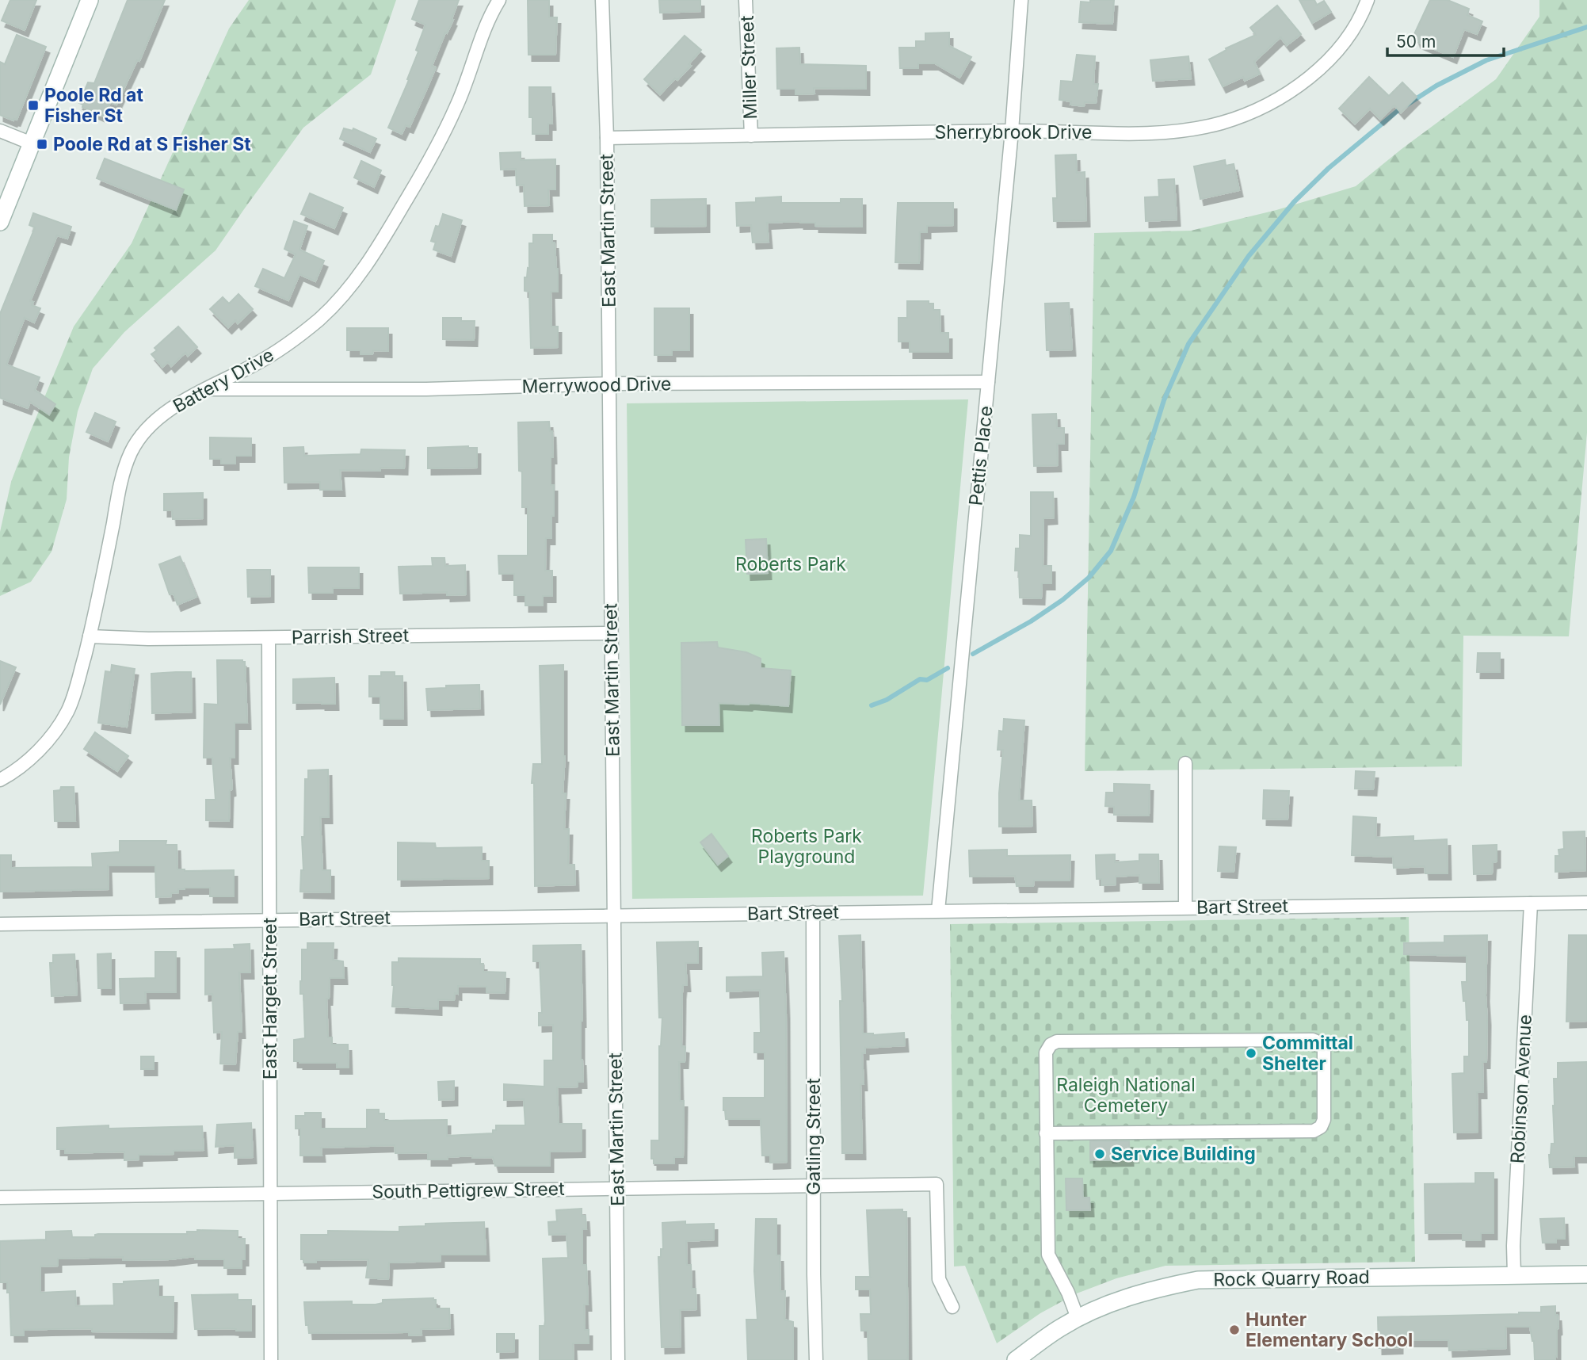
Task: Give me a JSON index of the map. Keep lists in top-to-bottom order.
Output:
{
  "streets": {
    "main road": ["Rock Quarry Road"],
    "street": [
      "Miller Street",
      "Sherrybrook Drive",
      "East Martin Street",
      "Battery Drive",
      "Merrywood Drive",
      "Pettis Place",
      "Parrish Street",
      "Bart Street",
      "East Hargett Street",
      "Robinson Avenue",
      "Gatling Street",
      "South Pettigrew Street"
    ]
  },
  "crossings": [
    ["Miller Street", "Sherrybrook Drive"],
    ["Sherrybrook Drive", "East Martin Street"],
    ["Sherrybrook Drive", "Pettis Place"],
    ["East Martin Street", "Merrywood Drive"],
    ["East Martin Street", "Parrish Street"],
    ["East Martin Street", "Bart Street"],
    ["East Martin Street", "South Pettigrew Street"],
    ["Battery Drive", "Merrywood Drive"],
    ["Battery Drive", "Parrish Street"],
    ["Merrywood Drive", "Pettis Place"],
    ["Pettis Place", "Bart Street"],
    ["Parrish Street", "East Hargett Street"],
    ["Bart Street", "East Hargett Street"],
    ["Bart Street", "Robinson Avenue"],
    ["Bart Street", "Gatling Street"],
    ["East Hargett Street", "South Pettigrew Street"],
    ["Robinson Avenue", "Rock Quarry Road"],
    ["Gatling Street", "South Pettigrew Street"]
  ],
  "parks": ["Roberts Park", "Roberts Park Playground", "Raleigh National Cemetery"],
  "places": {
    "transit": ["Poole Rd at Fisher St", "Poole Rd at S Fisher St"],
    "other": ["Committal Shelter", "Service Building", "Hunter Elementary School"]
  },
  "scale_bar": "50 m"
}
